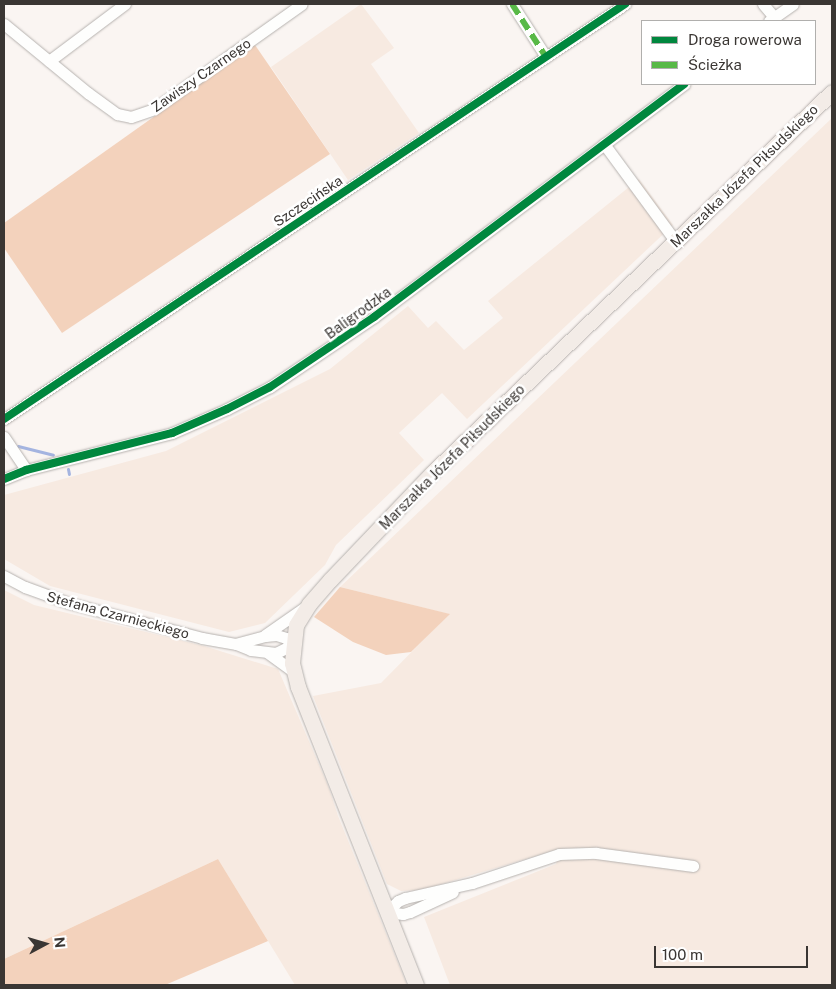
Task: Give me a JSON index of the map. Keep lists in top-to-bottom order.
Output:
{
  "streets": {
    "main road": ["Marszałka Józefa Piłsudskiego"],
    "street": [
      "Zawiszy Czarnego",
      "Szczecińska",
      "Baligrodzka",
      "Stefana Czarnieckiego"
    ]
  },
  "crossings": [
    ["Marszałka Józefa Piłsudskiego", "Stefana Czarnieckiego"]
  ],
  "legend": ["Droga rowerowa", "Ścieżka"],
  "scale_bar": "100 m",
  "north": "right"
}
